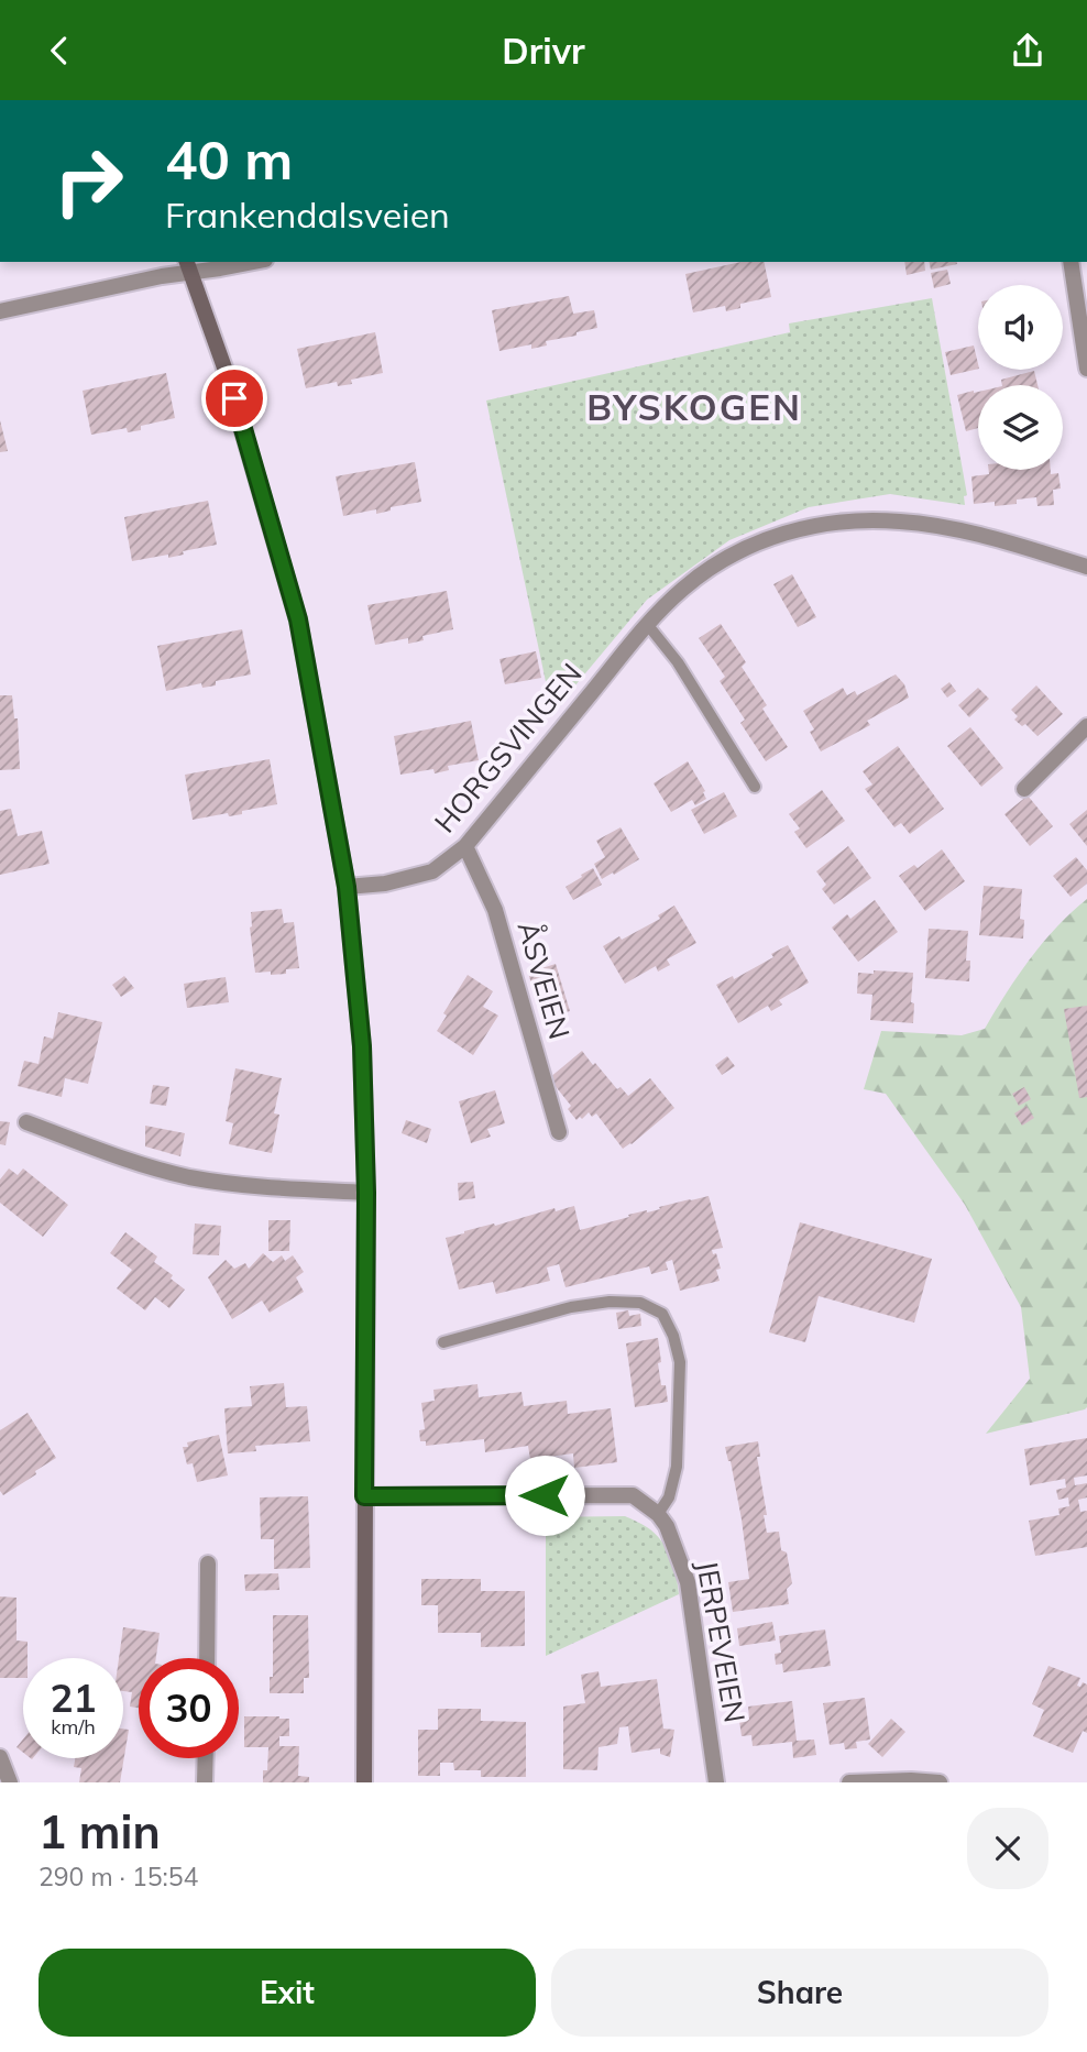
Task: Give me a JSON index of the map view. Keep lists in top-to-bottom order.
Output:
{
  "streets": {
    "street": ["HORGSVINGEN", "ÅSVEIEN", "JERPEVEIEN"]
  },
  "crossings": [
    ["HORGSVINGEN", "ÅSVEIEN"]
  ],
  "districts": ["BYSKOGEN"],
  "page": {
    "header": "Drivr",
    "turn": ["40 m", "Frankendalsveien"],
    "speed": "21 km/h",
    "limit": "30",
    "heading": ["1 min", "290 m · 15:54"],
    "buttons": ["Exit", "Share"]
  }
}
